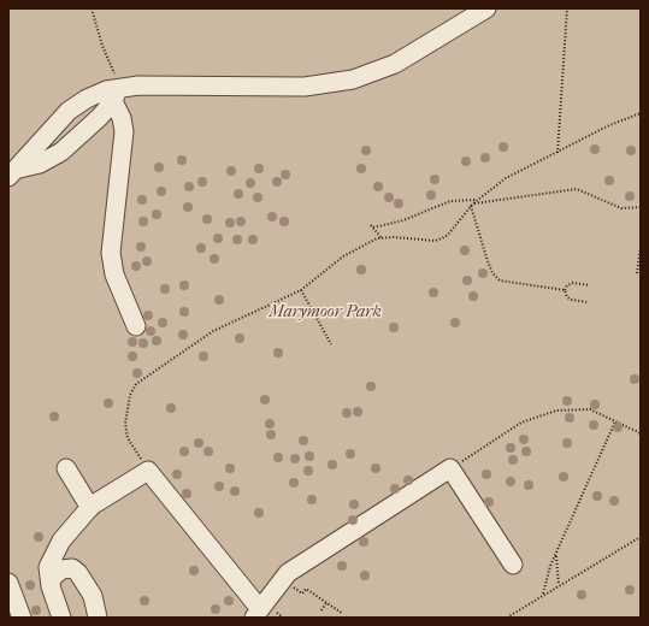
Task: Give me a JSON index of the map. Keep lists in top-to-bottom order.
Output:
{
  "parks": ["Marymoor Park"]
}
